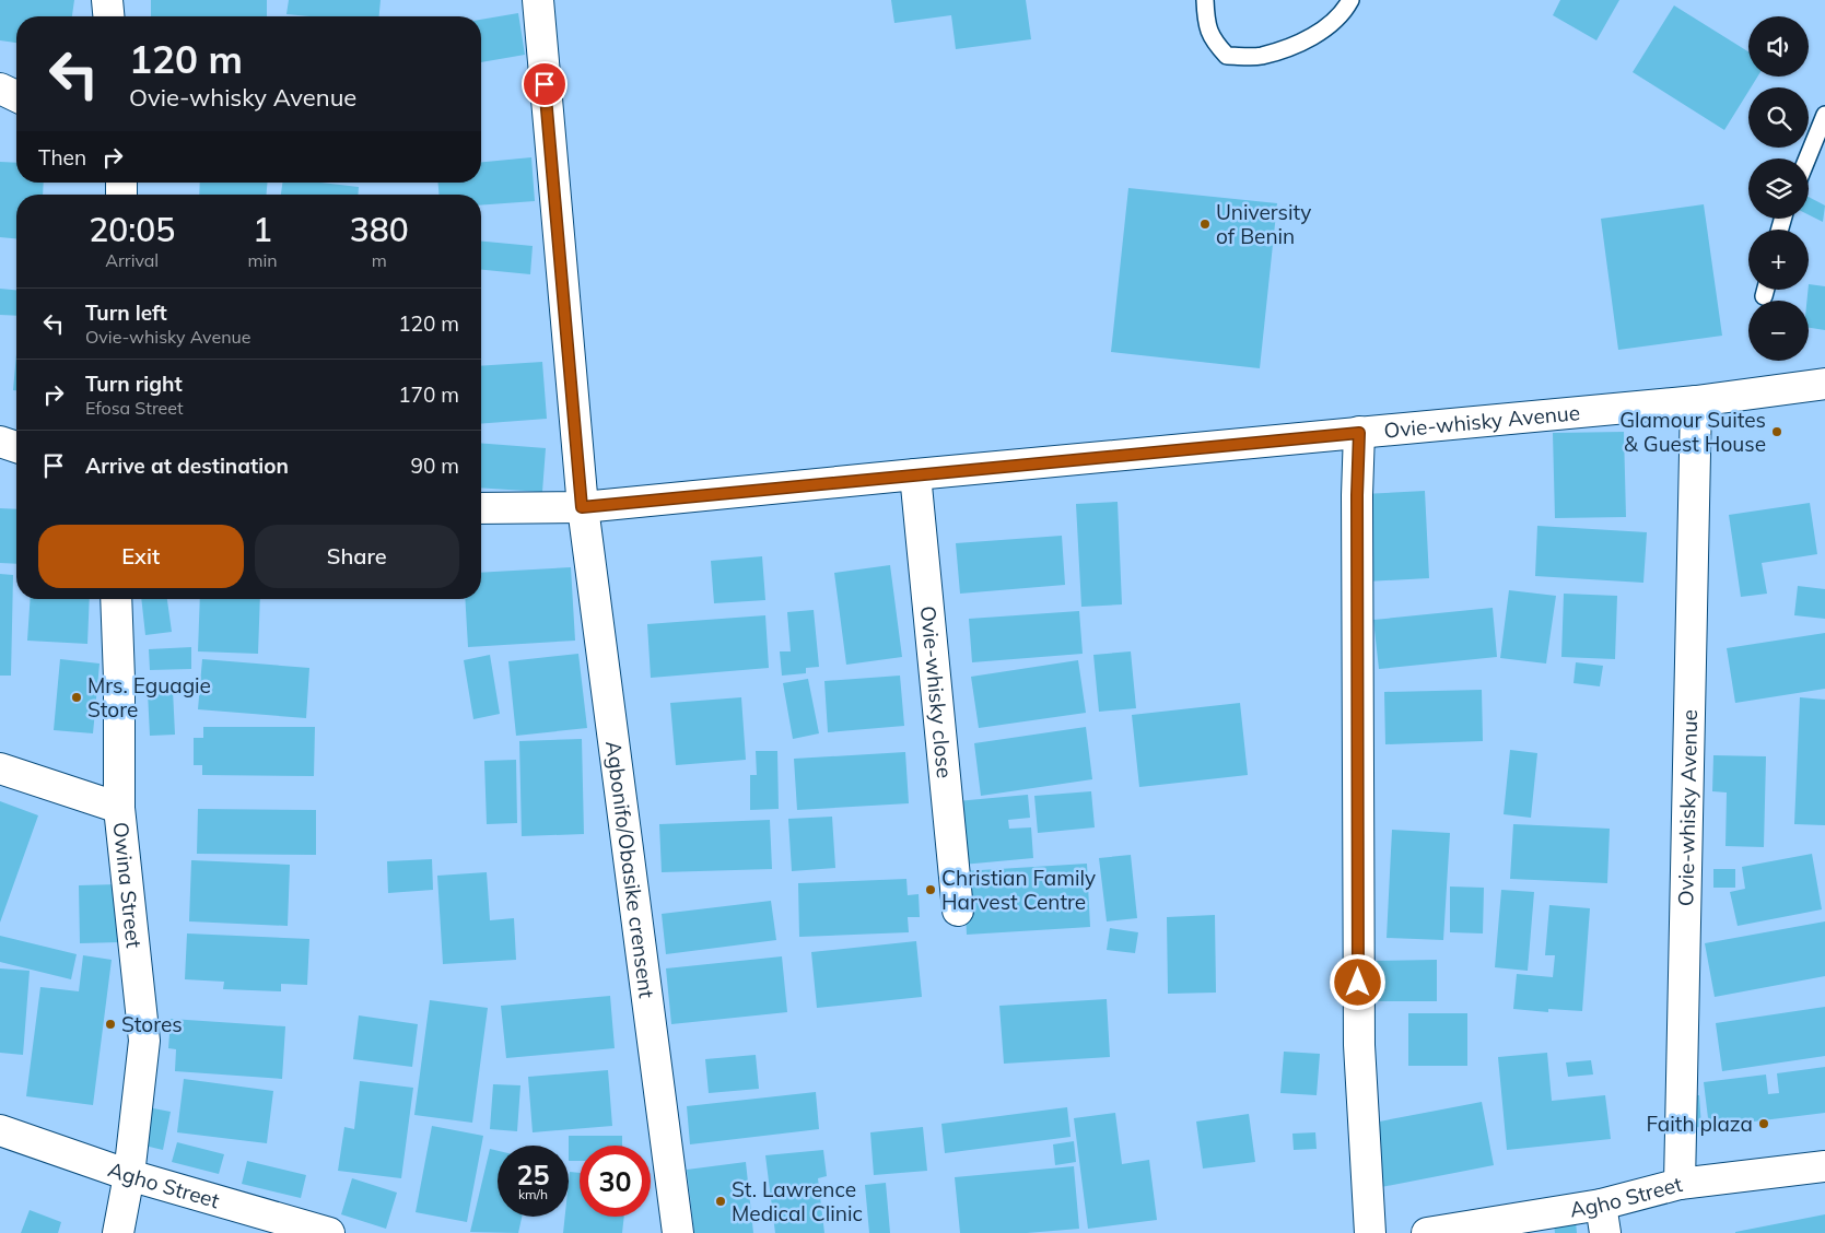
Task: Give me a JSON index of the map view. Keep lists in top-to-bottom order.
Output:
{
  "streets": {
    "street": [
      "Ovie-whisky Avenue",
      "Ovie-whisky close",
      "Agbonifo/Obasike crensent",
      "Owina Street",
      "Agho Street"
    ]
  },
  "crossings": [
    ["Ovie-whisky Avenue", "Ovie-whisky close"],
    ["Ovie-whisky Avenue", "Agbonifo/Obasike crensent"],
    ["Ovie-whisky Avenue", "Agho Street"],
    ["Owina Street", "Agho Street"]
  ],
  "places": [
    "University of Benin",
    "Glamour Suites & Guest House",
    "Mrs. Eguagie Store",
    "Christian Family Harvest Centre",
    "Stores",
    "Faith plaza",
    "St. Lawrence Medical Clinic"
  ],
  "page": {
    "map_buttons": ["+", "−"],
    "turn": ["120 m", "Ovie-whisky Avenue"],
    "then": "Then",
    "eta": [
      "20:05",
      "Arrival",
      "1",
      "min",
      "380",
      "m"
    ],
    "list": [
      {
        "name": "Turn left",
        "note": "Ovie-whisky Avenue",
        "value": "120 m"
      },
      {
        "name": "Turn right",
        "note": "Efosa Street",
        "value": "170 m"
      },
      {
        "name": "Arrive at destination",
        "value": "90 m"
      }
    ],
    "buttons": ["Exit", "Share"],
    "speed": "25 km/h",
    "limit": "30"
  }
}
